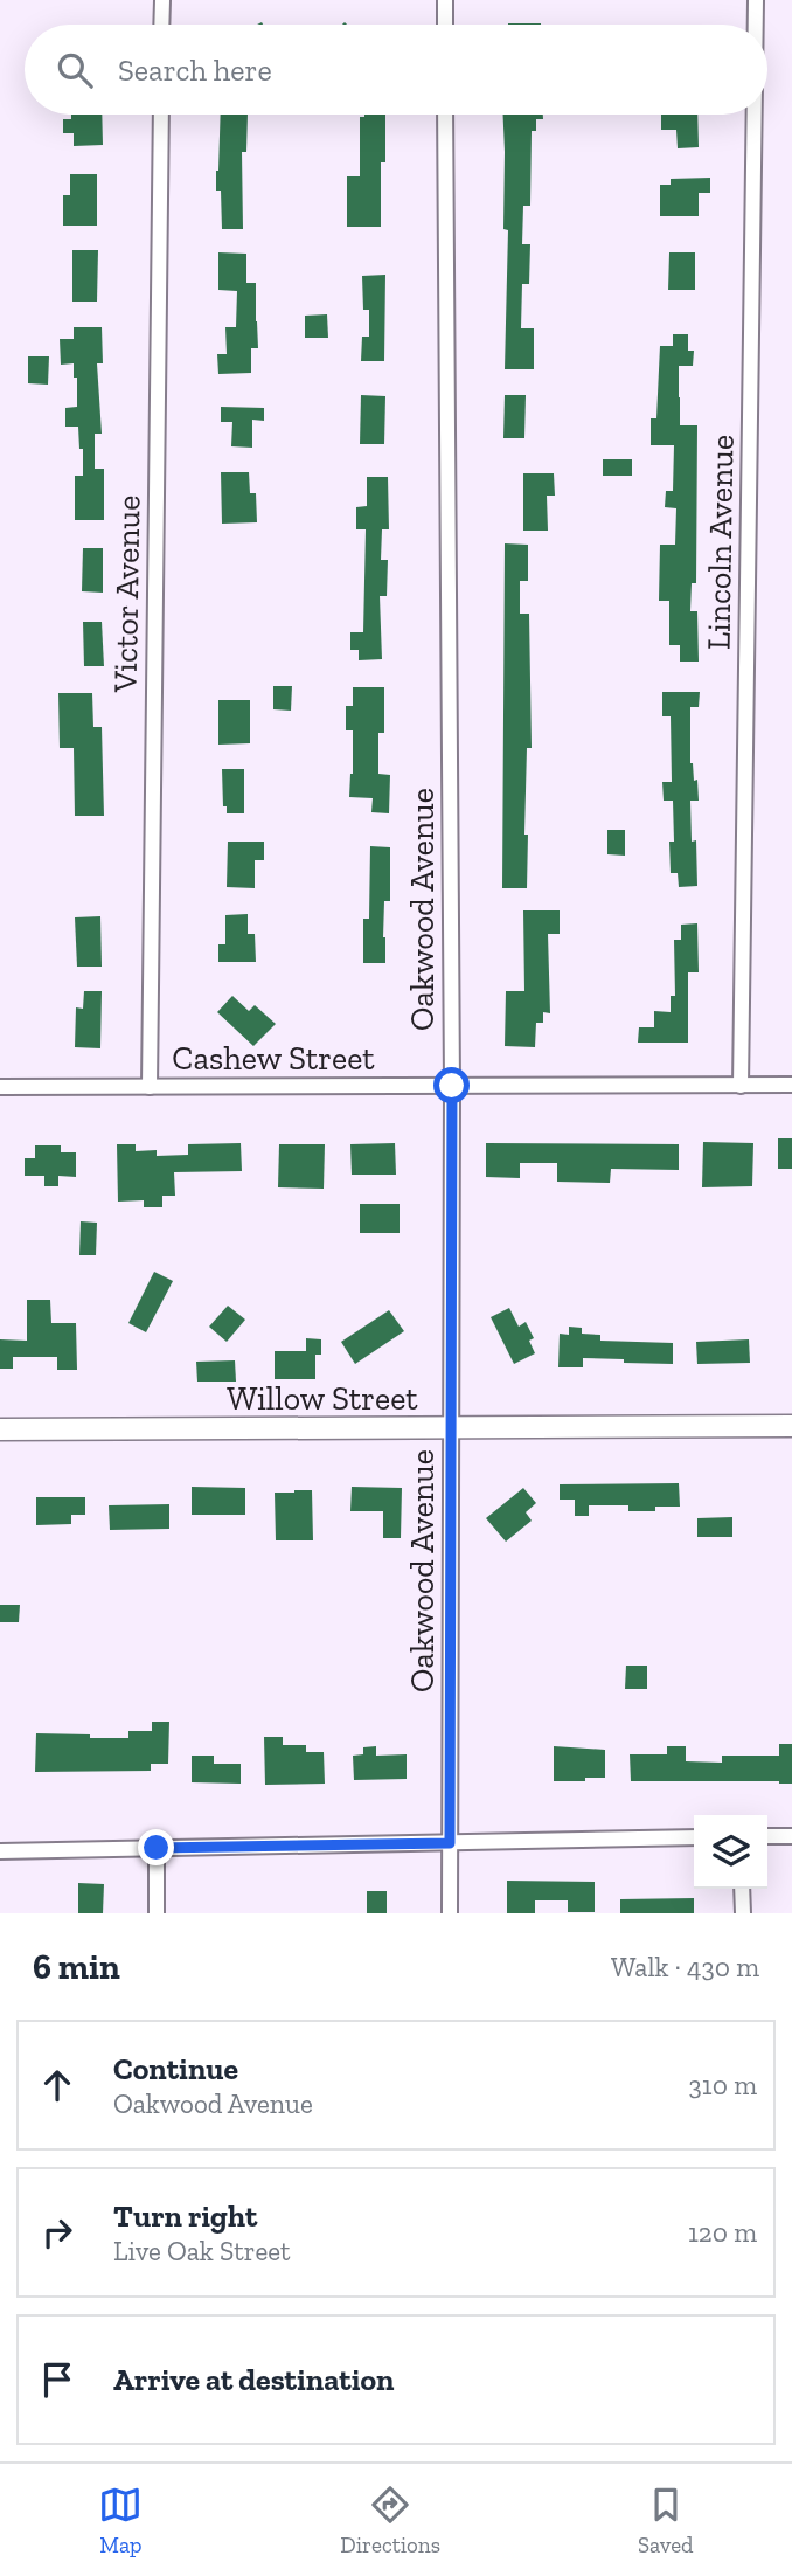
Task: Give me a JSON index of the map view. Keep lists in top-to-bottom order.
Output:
{
  "streets": {
    "street": [
      "Lincoln Avenue",
      "Victor Avenue",
      "Oakwood Avenue",
      "Cashew Street",
      "Willow Street"
    ]
  },
  "crossings": [
    ["Lincoln Avenue", "Cashew Street"],
    ["Victor Avenue", "Cashew Street"],
    ["Oakwood Avenue", "Cashew Street"],
    ["Oakwood Avenue", "Willow Street"]
  ],
  "page": {
    "search": "Search here",
    "heading": ["6 min", "Walk · 430 m"],
    "list": [
      ["Continue", "Oakwood Avenue", "310 m"],
      ["Turn right", "Live Oak Street", "120 m"],
      "Arrive at destination"
    ],
    "nav": ["Map", "Directions", "Saved"]
  }
}
